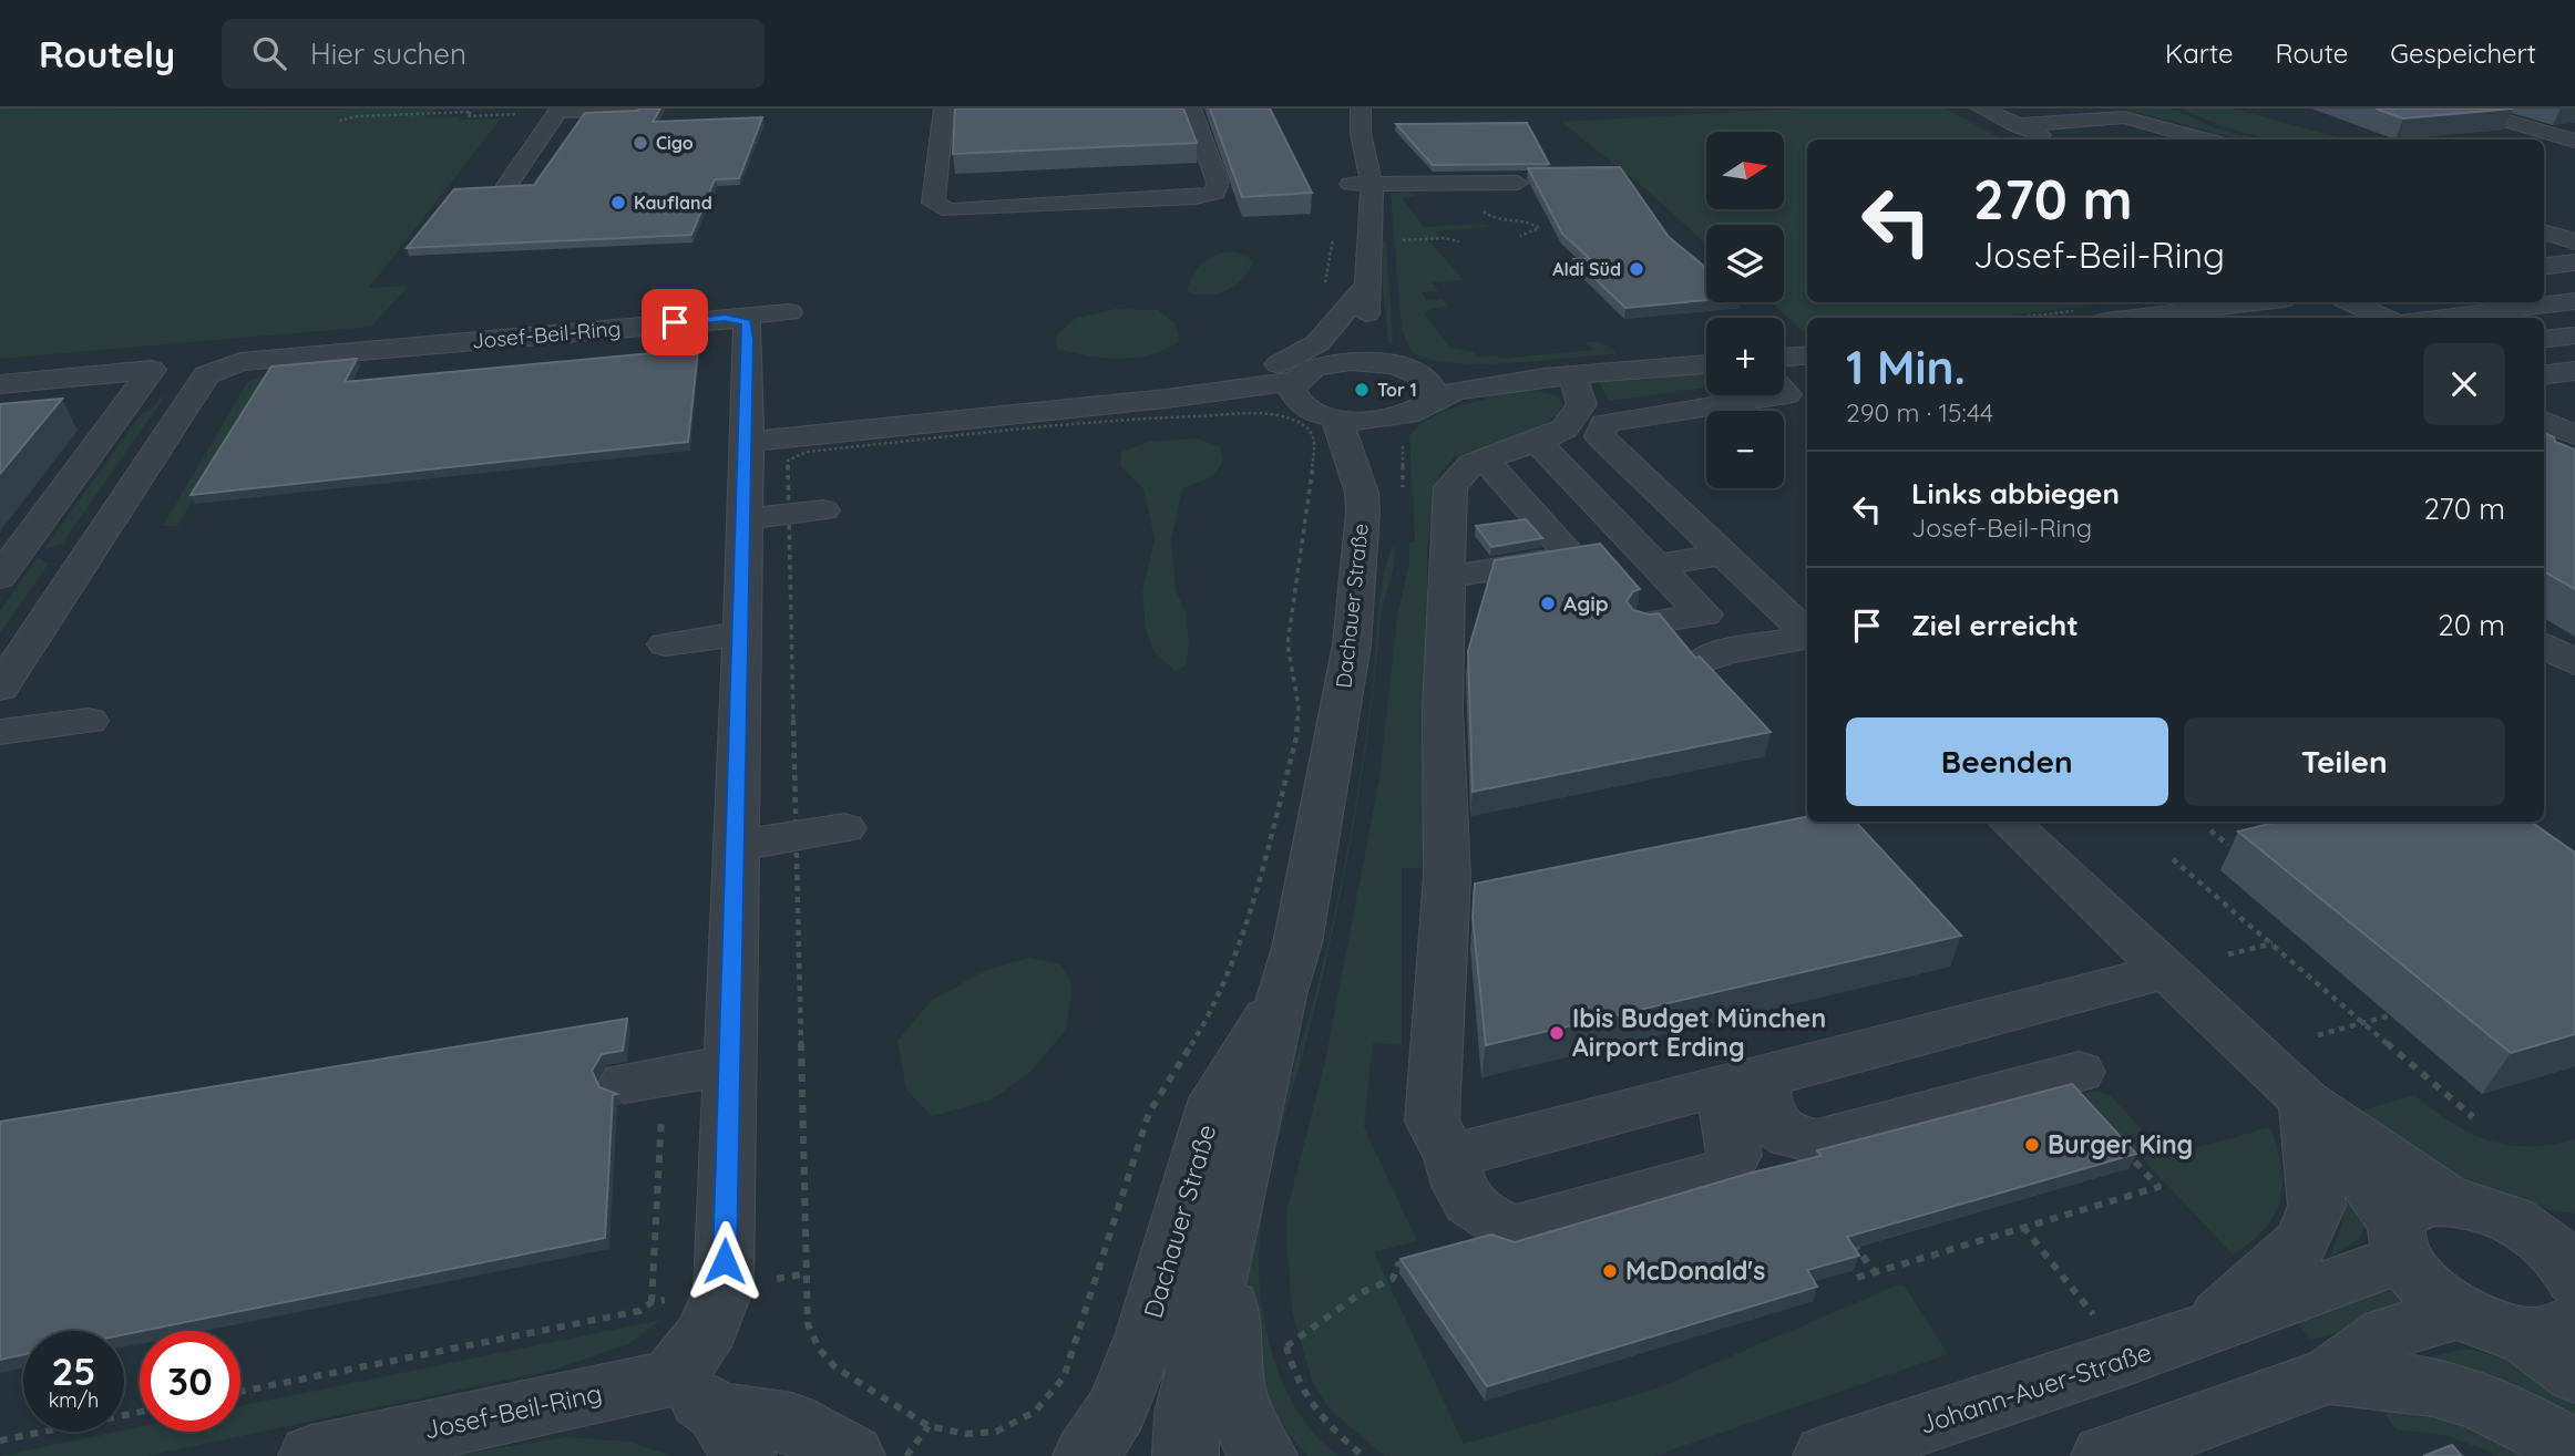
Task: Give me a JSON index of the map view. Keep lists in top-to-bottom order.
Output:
{
  "streets": {
    "street": ["Josef-Beil-Ring", "Dachauer Straße", "Johann-Auer-Straße"]
  },
  "places": [
    "Cigo",
    "Kaufland",
    "Aldi Süd",
    "Tor 1",
    "Agip",
    "Ibis Budget München Airport Erding",
    "Burger King",
    "McDonald's"
  ],
  "north": "right",
  "page": {
    "header": "Routely",
    "search": "Hier suchen",
    "nav": ["Karte", "Route", "Gespeichert"],
    "map_buttons": ["+", "−"],
    "turn": ["270 m", "Josef-Beil-Ring"],
    "heading": ["1 Min.", "290 m · 15:44"],
    "list": [
      {
        "name": "Links abbiegen",
        "note": "Josef-Beil-Ring",
        "value": "270 m"
      },
      {
        "name": "Ziel erreicht",
        "value": "20 m"
      }
    ],
    "buttons": ["Beenden", "Teilen"],
    "speed": "25 km/h",
    "limit": "30"
  }
}
